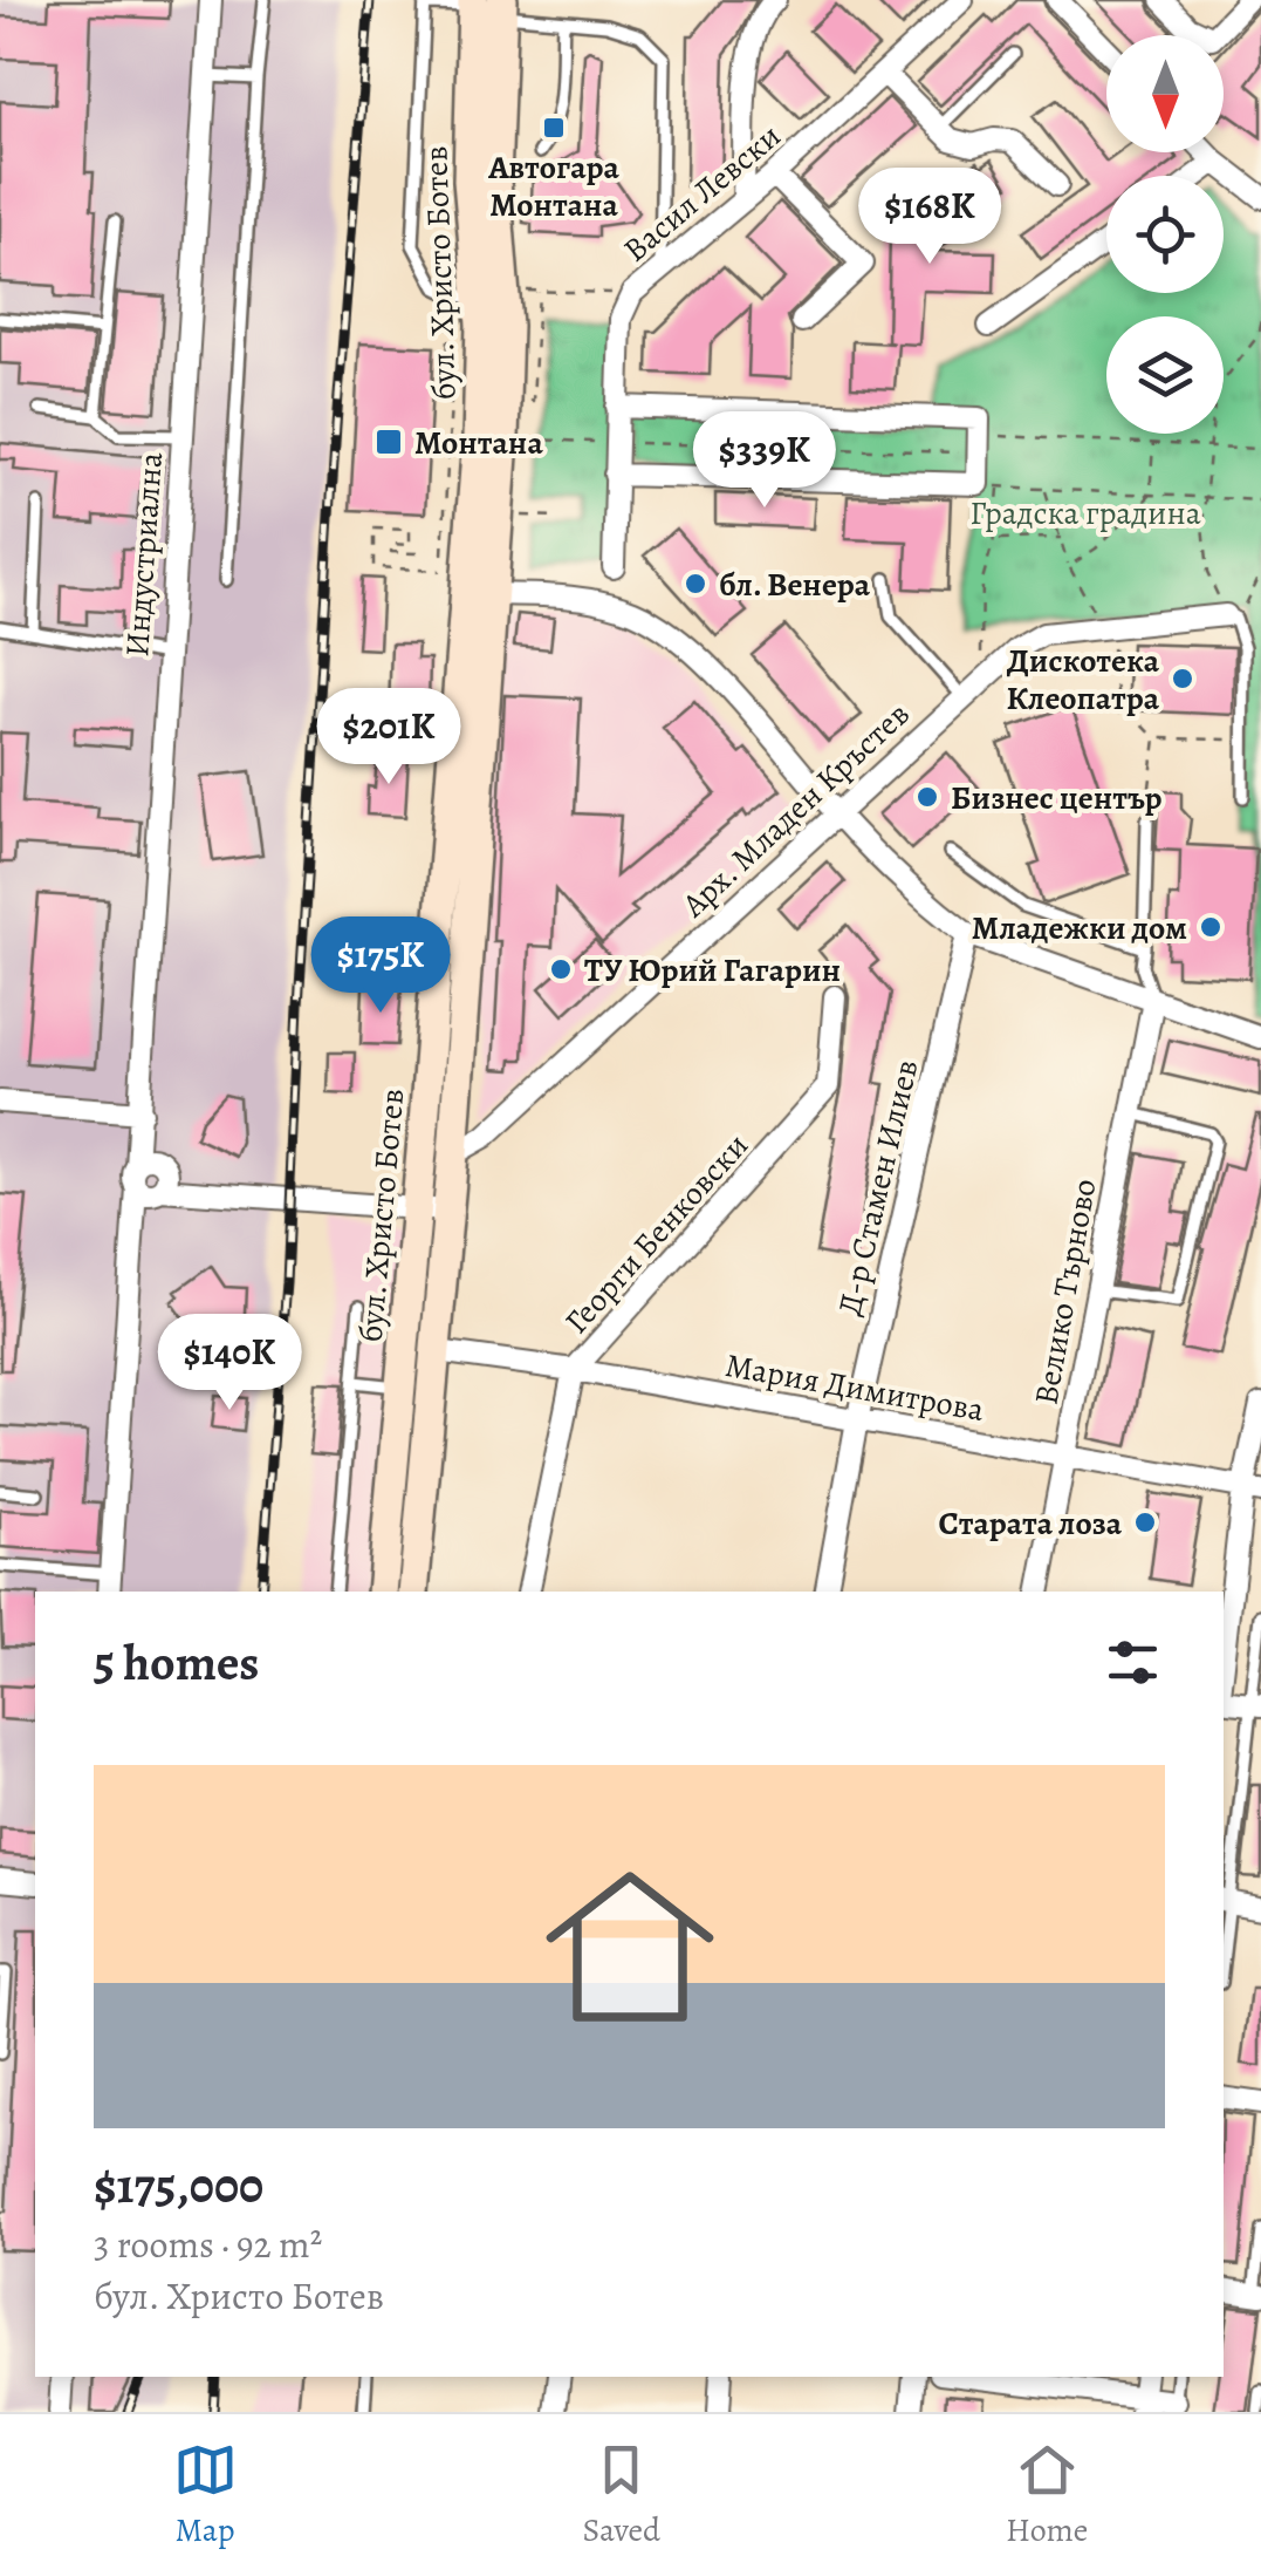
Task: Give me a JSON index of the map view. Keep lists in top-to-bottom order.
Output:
{
  "streets": {
    "main road": ["бул. Христо Ботев"],
    "street": [
      "Васил Левски",
      "Индустриална",
      "Арх. Младен Кръстев",
      "Д-р Стамен Илиев",
      "Георги Бенковски",
      "Велико Търново",
      "Мария Димитрова"
    ]
  },
  "crossings": [
    ["бул. Христо Ботев", "Арх. Младен Кръстев"],
    ["бул. Христо Ботев", "Мария Димитрова"],
    ["Д-р Стамен Илиев", "Мария Димитрова"],
    ["Георги Бенковски", "Мария Димитрова"],
    ["Велико Търново", "Мария Димитрова"]
  ],
  "parks": ["Градска градина"],
  "places": {
    "transit": ["Автогара Монтана", "Монтана"],
    "other": [
      "бл. Венера",
      "Дискотека Клеопатра",
      "Бизнес център",
      "Младежки дом",
      "ТУ Юрий Гагарин",
      "Старата лоза"
    ]
  },
  "north": "bottom",
  "page": {
    "price": [
      "$168K",
      "$339K",
      "$201K",
      "$175K",
      "$140K"
    ],
    "heading": "5 homes",
    "list": [
      {
        "name": "$175,000",
        "note": "3 rooms · 92 m² · бул. Христо Ботев"
      }
    ],
    "tabs": ["Map", "Saved", "Home"]
  }
}
